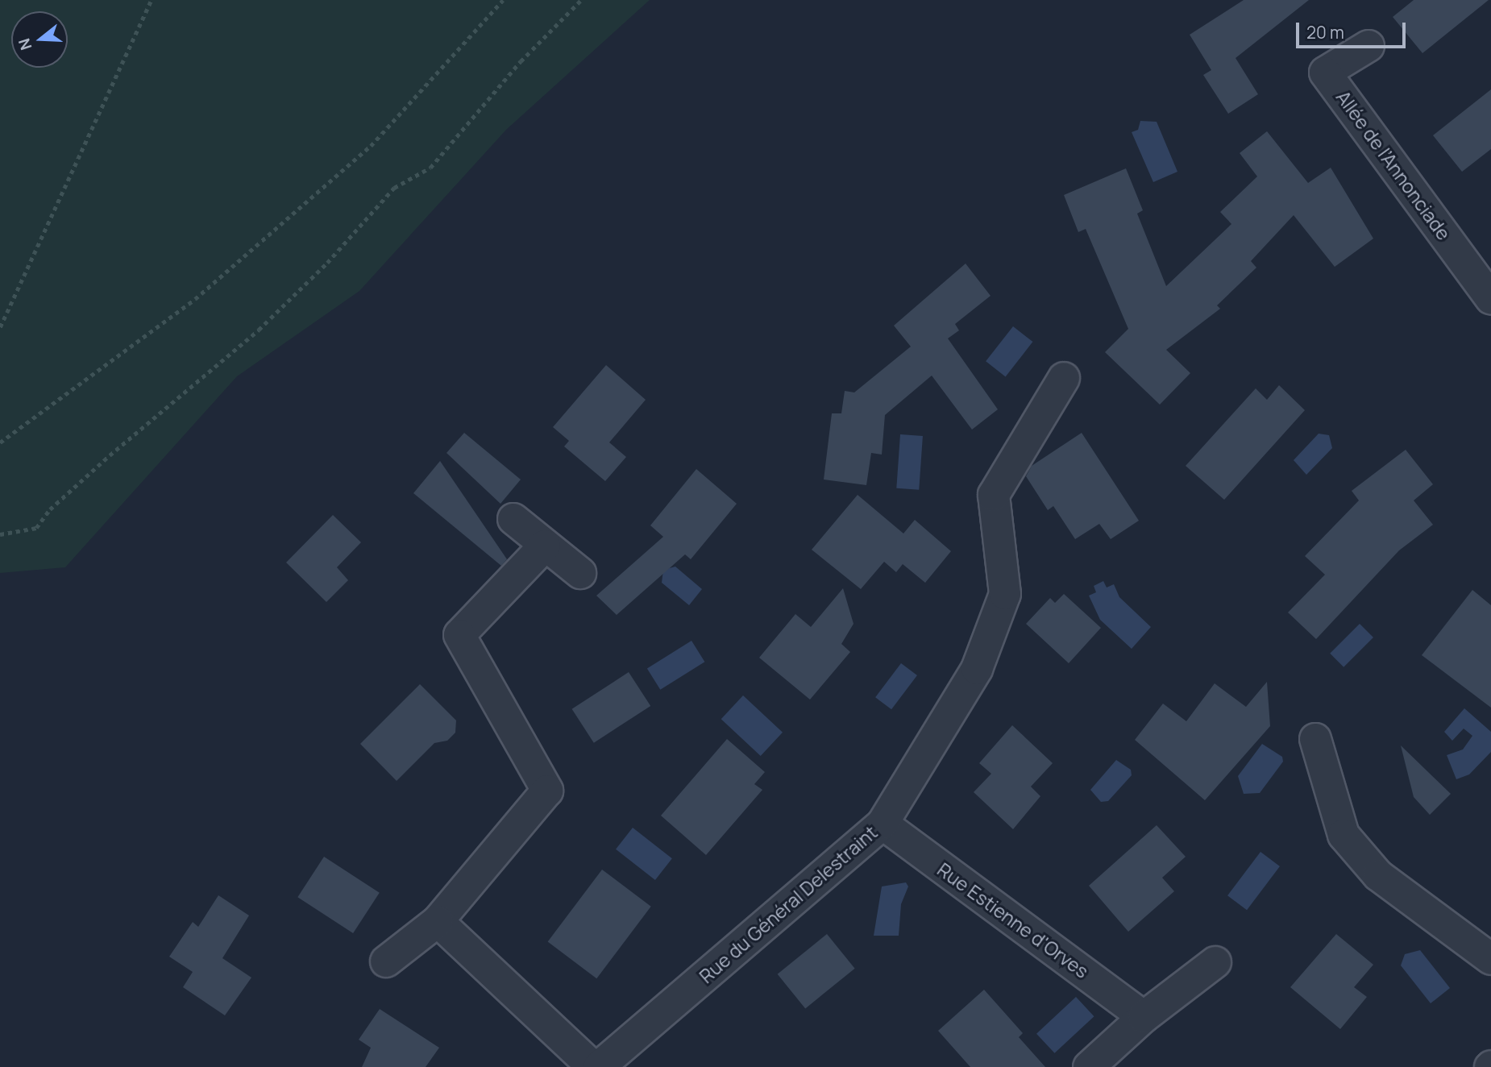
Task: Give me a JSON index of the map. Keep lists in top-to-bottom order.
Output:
{
  "streets": {
    "street": ["Allée de l’Annonciade", "Rue du Général Delestraint", "Rue Estienne d'Orves"]
  },
  "crossings": [
    ["Rue du Général Delestraint", "Rue Estienne d'Orves"]
  ],
  "scale_bar": "20 m",
  "north": "left"
}
